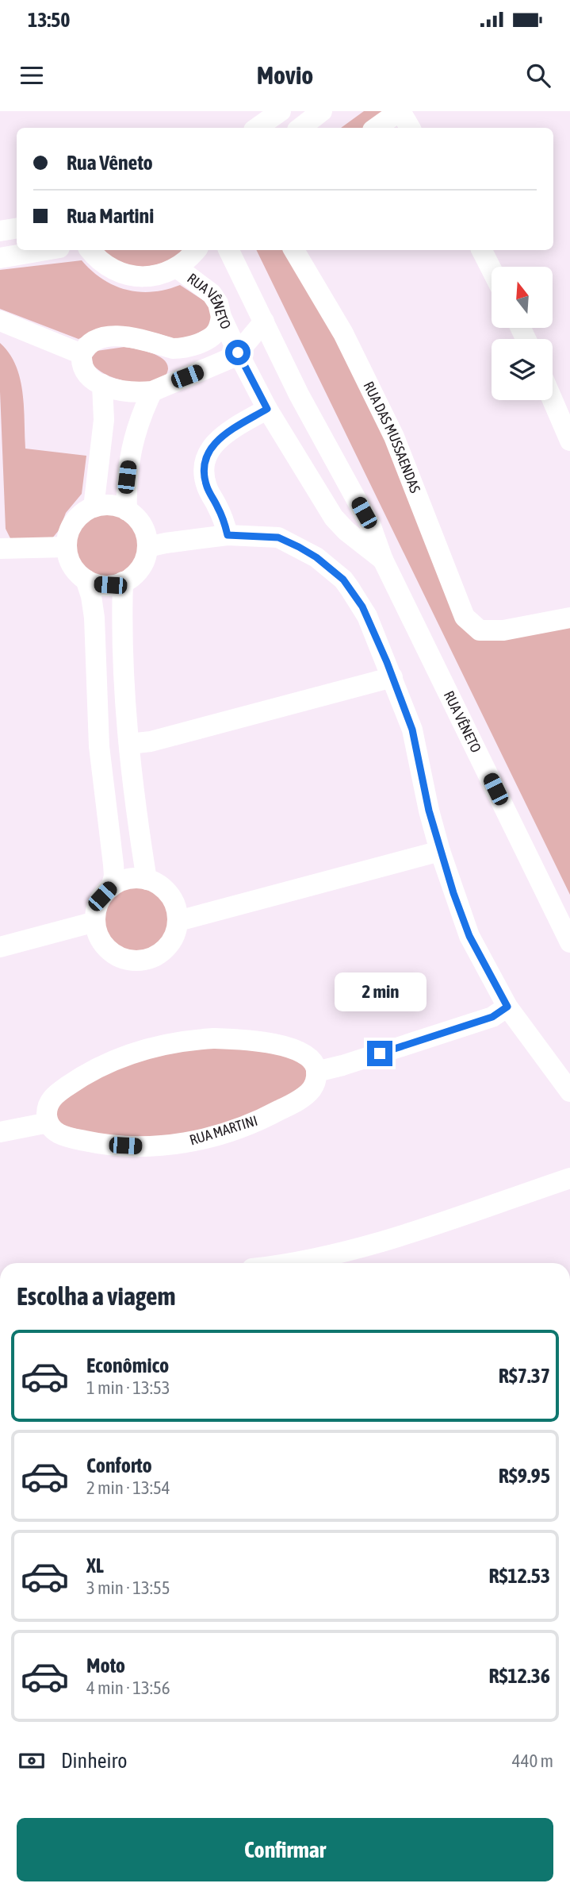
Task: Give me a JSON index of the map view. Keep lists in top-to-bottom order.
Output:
{
  "streets": {
    "street": ["RUA VÊNETO", "RUA DAS MUSSAENDAS", "RUA MARTINI"]
  },
  "north": "top",
  "page": {
    "status": "13:50",
    "header": "Movio",
    "banner": ["Rua Vêneto", "Rua Martini"],
    "bubble": "2 min",
    "heading": "Escolha a viagem",
    "list": [
      {
        "name": "Econômico",
        "note": "1 min · 13:53",
        "value": "R$7.37"
      },
      {
        "name": "Conforto",
        "note": "2 min · 13:54",
        "value": "R$9.95"
      },
      {
        "name": "XL",
        "note": "3 min · 13:55",
        "value": "R$12.53"
      },
      {
        "name": "Moto",
        "note": "4 min · 13:56",
        "value": "R$12.36"
      }
    ],
    "pay": ["Dinheiro", "440 m"],
    "buttons": "Confirmar"
  }
}
